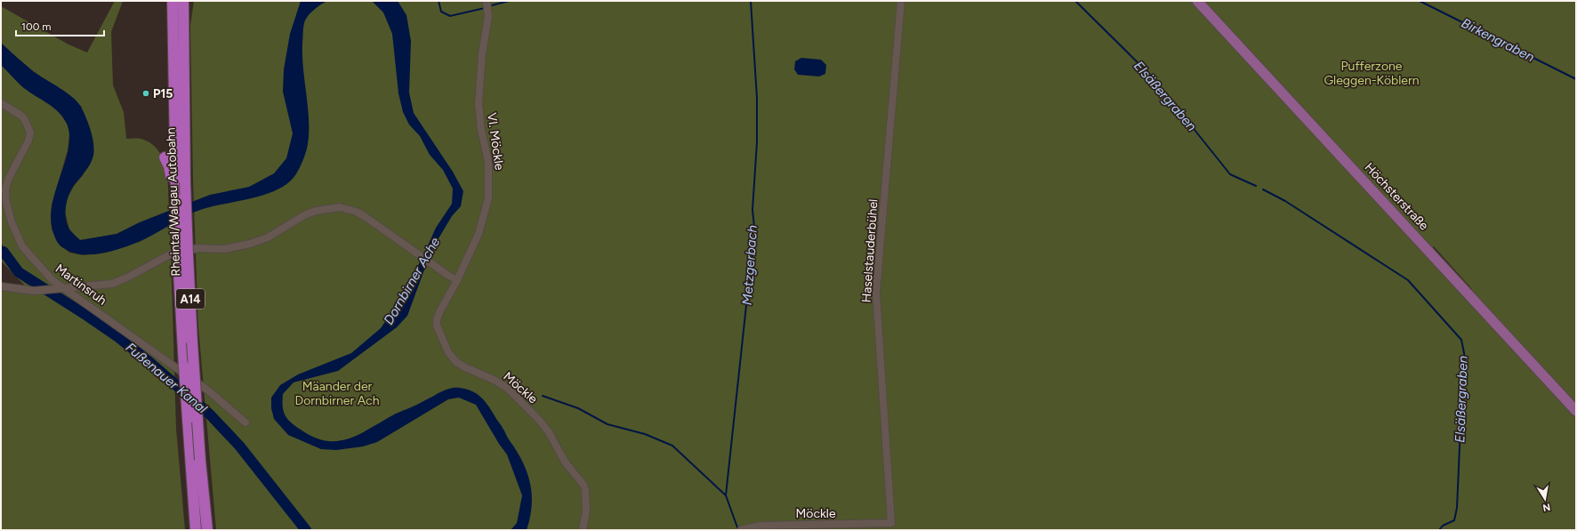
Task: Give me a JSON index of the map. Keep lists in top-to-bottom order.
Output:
{
  "streets": {
    "highway": ["Rheintal/Walgau Autobahn", "A14"],
    "main road": ["Höchsterstraße"],
    "street": [
      "VI. Möckle",
      "Haselstauderbühel",
      "Martinsruh",
      "Möckle"
    ]
  },
  "crossings": [
    ["VI. Möckle", "Möckle"],
    ["Haselstauderbühel", "Möckle"]
  ],
  "water": [
    "Birkengraben",
    "Elsäßergraben",
    "Metzgerbach",
    "Dornbirner Ache",
    "Fußenauer Kanal"
  ],
  "parks": ["Pufferzone Gleggen-Köblern", "Mäander der Dornbirner Ach"],
  "places": ["P15"],
  "scale_bar": "100 m",
  "north": "bottom"
}
